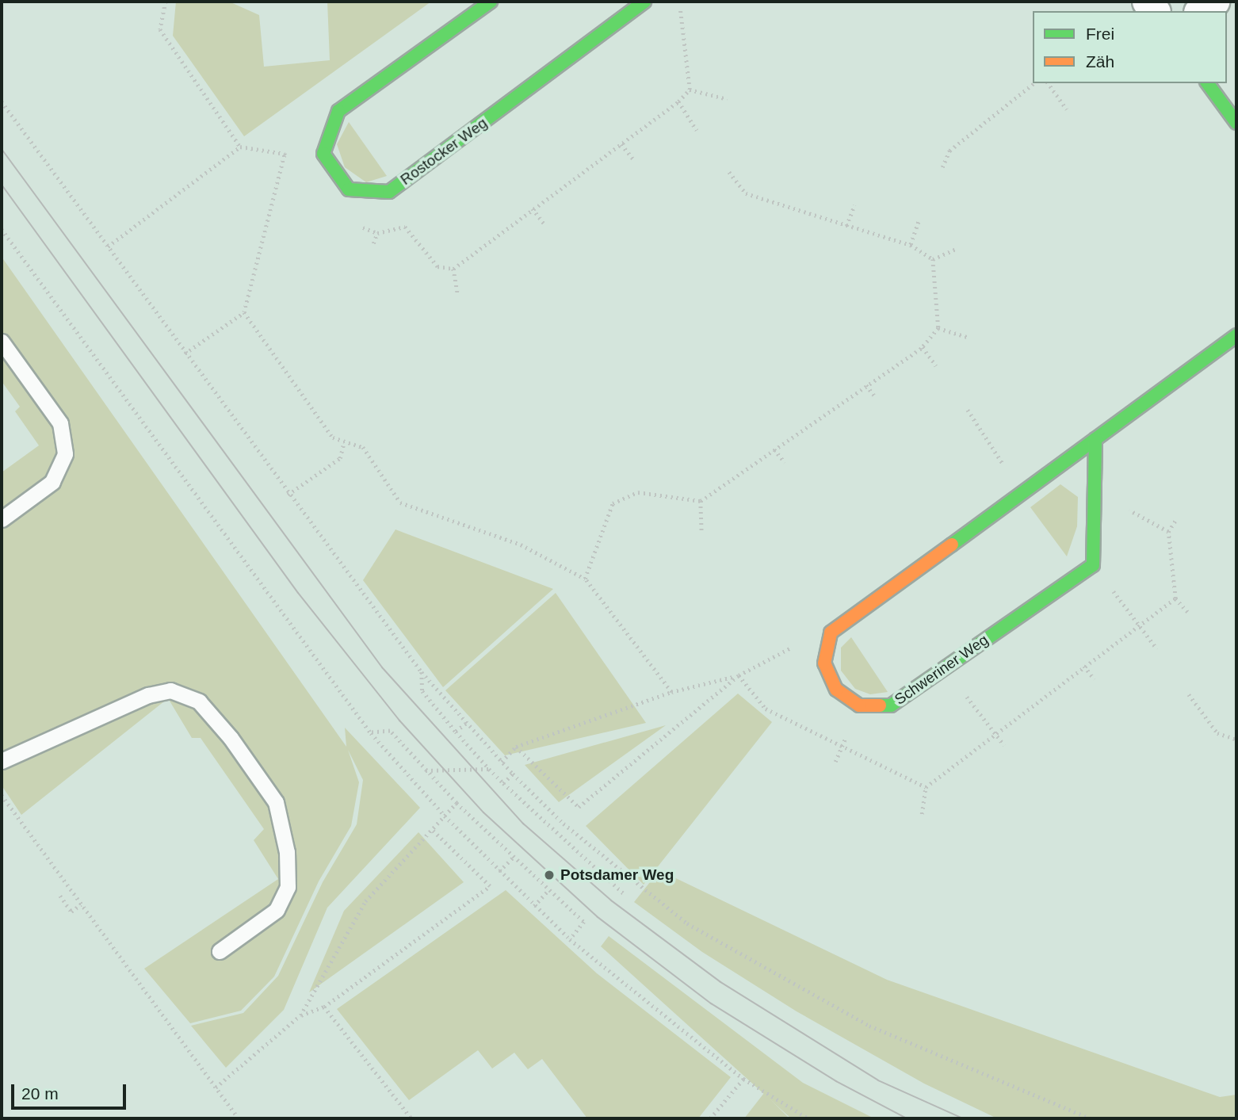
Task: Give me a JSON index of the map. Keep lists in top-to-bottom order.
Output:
{
  "streets": {
    "street": ["Rostocker Weg", "Schweriner Weg"]
  },
  "places": ["Potsdamer Weg"],
  "legend": ["Frei", "Zäh"],
  "scale_bar": "20 m"
}
